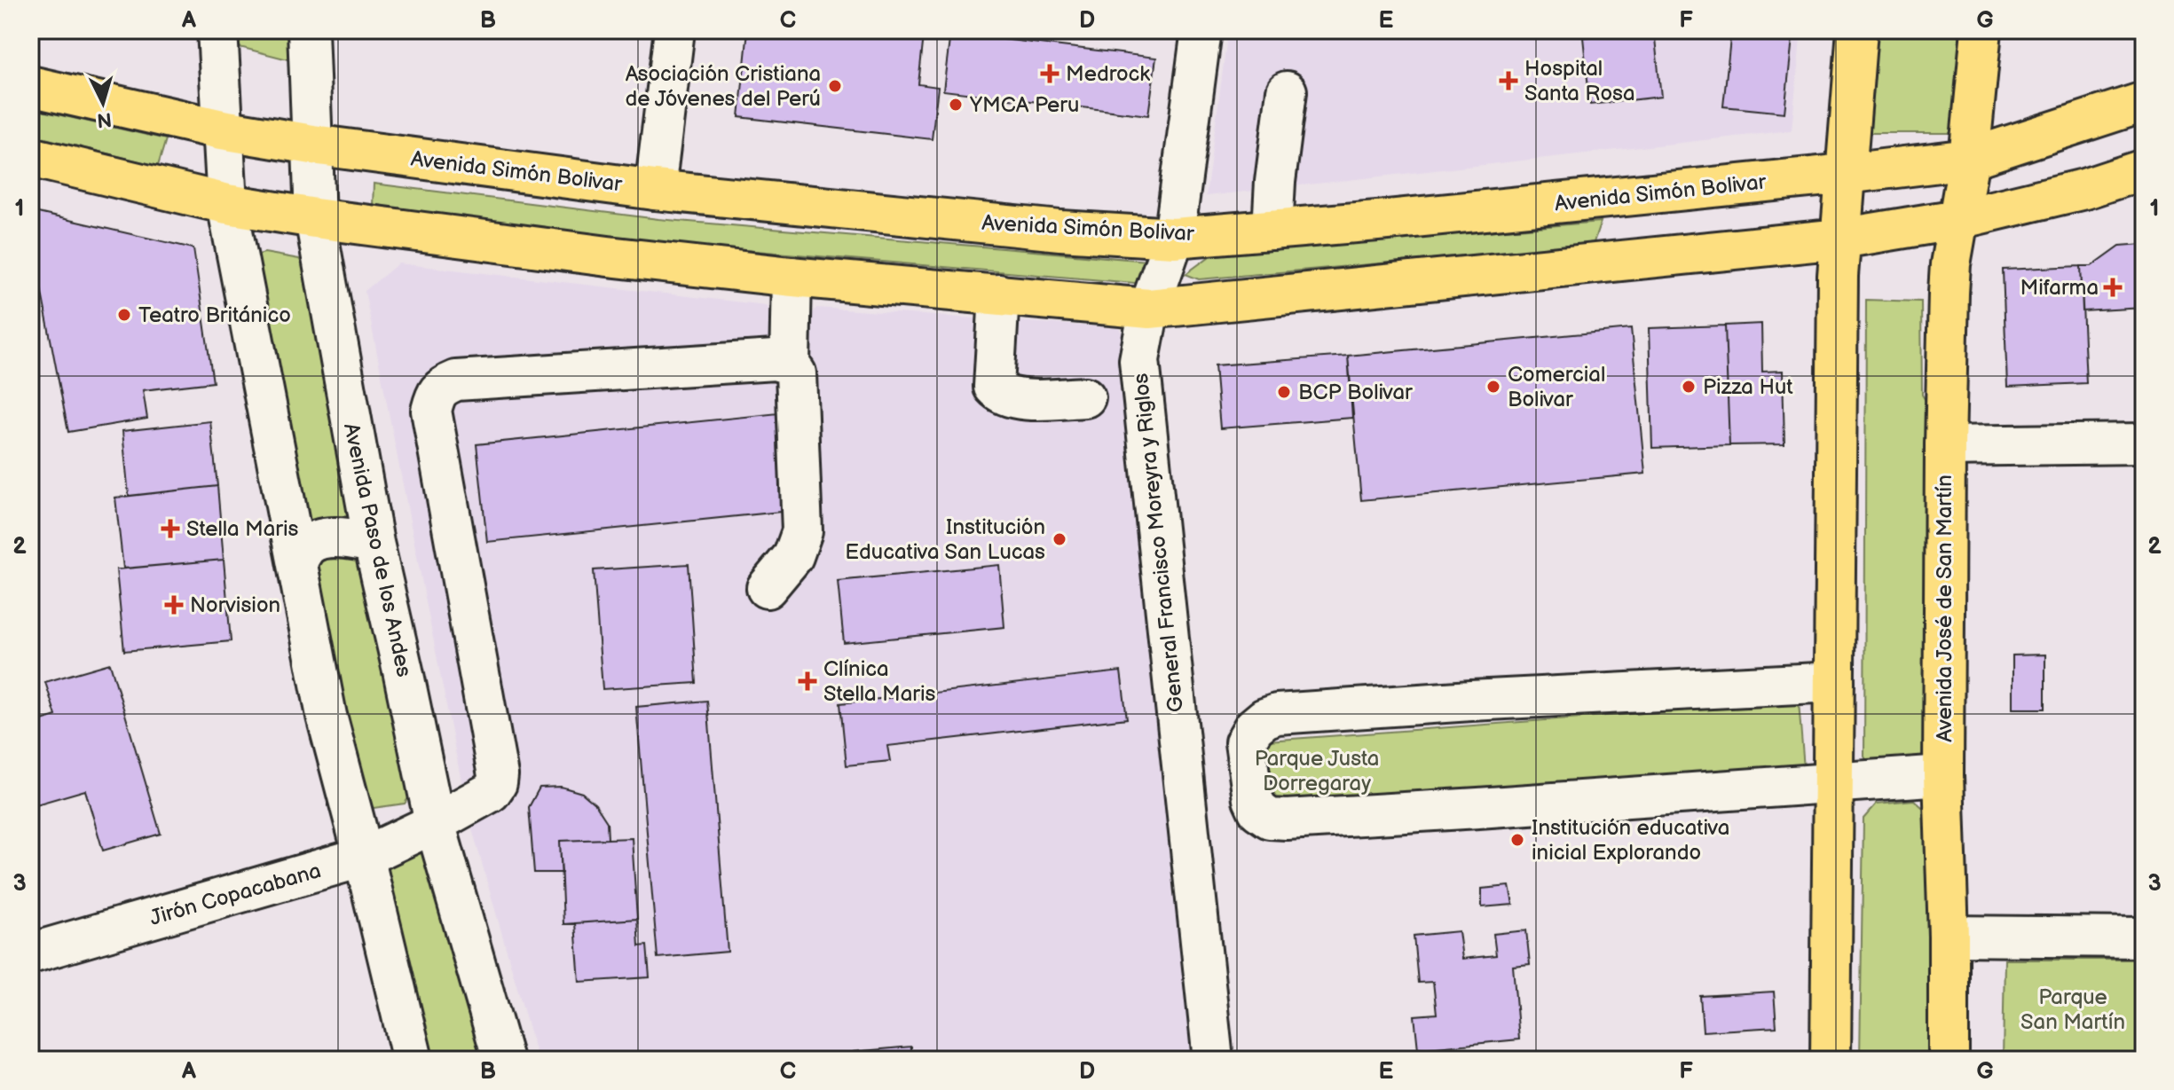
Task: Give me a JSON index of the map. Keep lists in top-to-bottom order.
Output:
{
  "streets": {
    "main road": ["Avenida Simón Bolivar", "Avenida José de San Martín"],
    "street": ["General Francisco Moreyra y Riglos", "Avenida Paso de los Andes", "Jirón Copacabana"]
  },
  "crossings": [
    ["Avenida Simón Bolivar", "General Francisco Moreyra y Riglos"],
    ["Avenida Simón Bolivar", "Avenida Paso de los Andes"],
    ["Avenida Simón Bolivar", "Avenida José de San Martín"],
    ["Avenida Paso de los Andes", "Jirón Copacabana"]
  ],
  "parks": ["Parque Justa Dorregaray", "Parque San Martín"],
  "places": {
    "health": [
      "Medrock",
      "Hospital Santa Rosa",
      "Mifarma",
      "Stella Maris",
      "Norvision",
      "Clínica Stella Maris"
    ],
    "other": [
      "Asociación Cristiana de Jóvenes del Perú",
      "YMCA Peru",
      "Teatro Británico",
      "Comercial Bolivar",
      "Pizza Hut",
      "BCP Bolivar",
      "Institución Educativa San Lucas",
      "Institución educativa inicial Explorando"
    ]
  },
  "north": "bottom",
  "grid": {
    "columns": [
      "A",
      "B",
      "C",
      "D",
      "E",
      "F",
      "G"
    ],
    "rows": ["1", "2", "3"]
  }
}
